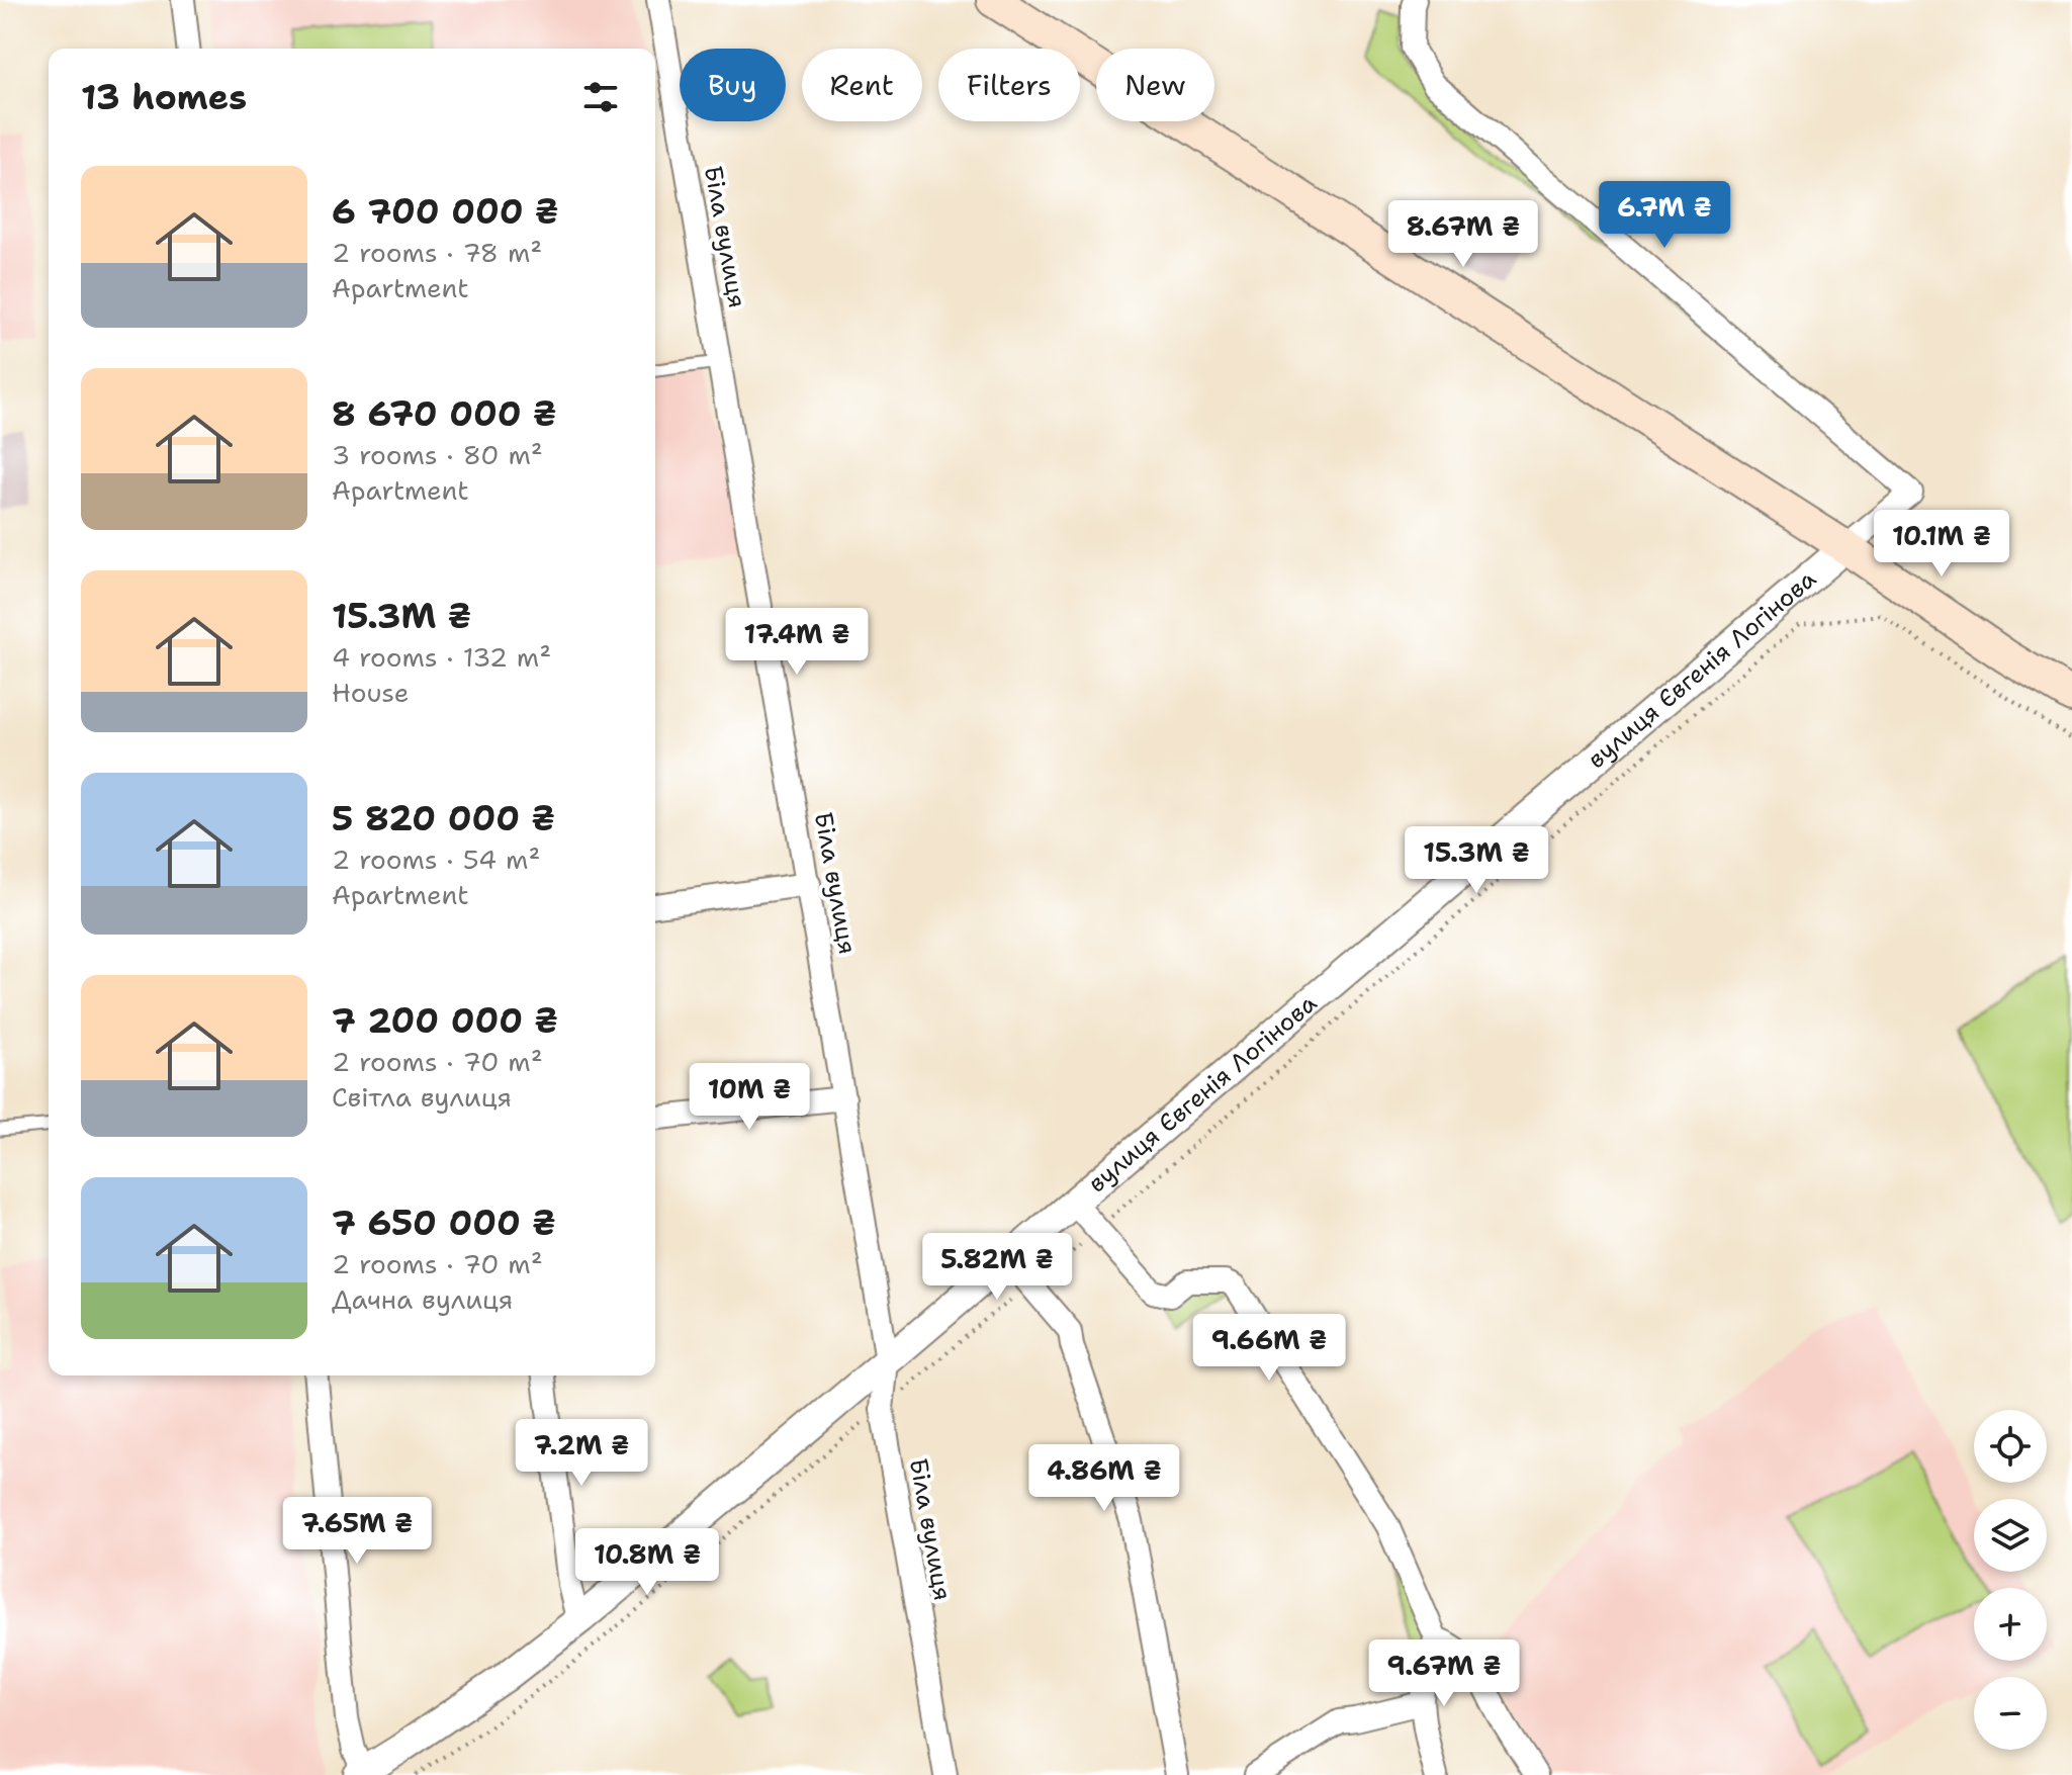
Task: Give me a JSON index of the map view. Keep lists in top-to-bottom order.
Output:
{
  "streets": {
    "street": ["Біла вулиця", "вулиця Євгенія Логінова"]
  },
  "crossings": [
    ["Біла вулиця", "вулиця Євгенія Логінова"]
  ],
  "page": {
    "chip": [
      "Buy",
      "Rent",
      "Filters",
      "New"
    ],
    "heading": "13 homes",
    "list": [
      {
        "name": "6 700 000 ₴",
        "note": "2 rooms · 78 m² · Apartment"
      },
      {
        "name": "8 670 000 ₴",
        "note": "3 rooms · 80 m² · Apartment"
      },
      {
        "name": "15.3M ₴",
        "note": "4 rooms · 132 m² · House"
      },
      {
        "name": "5 820 000 ₴",
        "note": "2 rooms · 54 m² · Apartment"
      },
      {
        "name": "7 200 000 ₴",
        "note": "2 rooms · 70 m² · Світла вулиця"
      },
      {
        "name": "7 650 000 ₴",
        "note": "2 rooms · 70 m² · Дачна вулиця"
      }
    ],
    "price": [
      "6.7M ₴",
      "8.67M ₴",
      "10.1M ₴",
      "17.4M ₴",
      "15.3M ₴",
      "10M ₴",
      "5.82M ₴",
      "9.66M ₴",
      "7.2M ₴",
      "4.86M ₴",
      "7.65M ₴",
      "10.8M ₴",
      "9.67M ₴"
    ],
    "map_buttons": ["+", "−"]
  }
}
